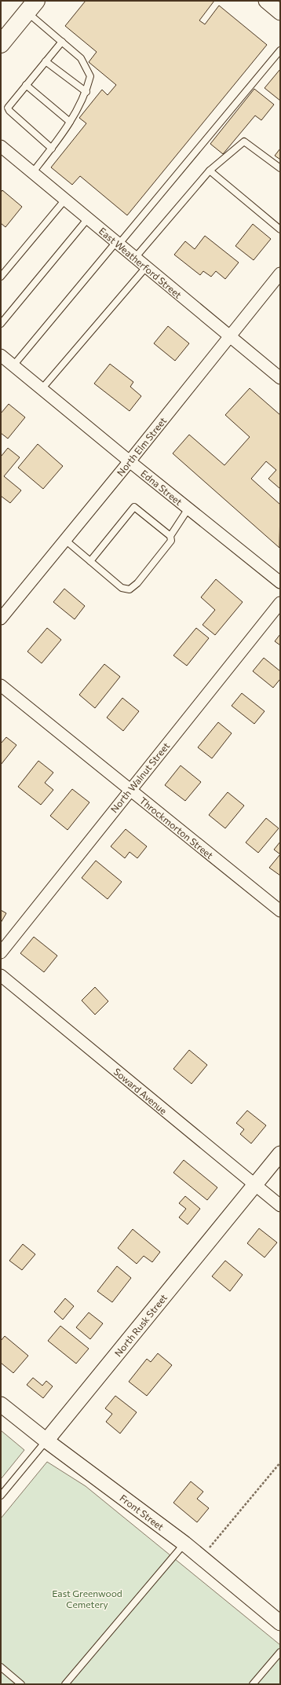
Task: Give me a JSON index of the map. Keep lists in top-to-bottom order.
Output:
{
  "streets": {
    "street": [
      "East Weatherford Street",
      "North Elm Street",
      "Edna Street",
      "North Walnut Street",
      "Throckmorton Street",
      "Soward Avenue",
      "North Rusk Street",
      "Front Street"
    ]
  },
  "crossings": [
    ["East Weatherford Street", "North Elm Street"],
    ["North Elm Street", "Edna Street"],
    ["North Walnut Street", "Throckmorton Street"],
    ["Soward Avenue", "North Rusk Street"],
    ["North Rusk Street", "Front Street"]
  ],
  "parks": ["East Greenwood Cemetery"]
}
